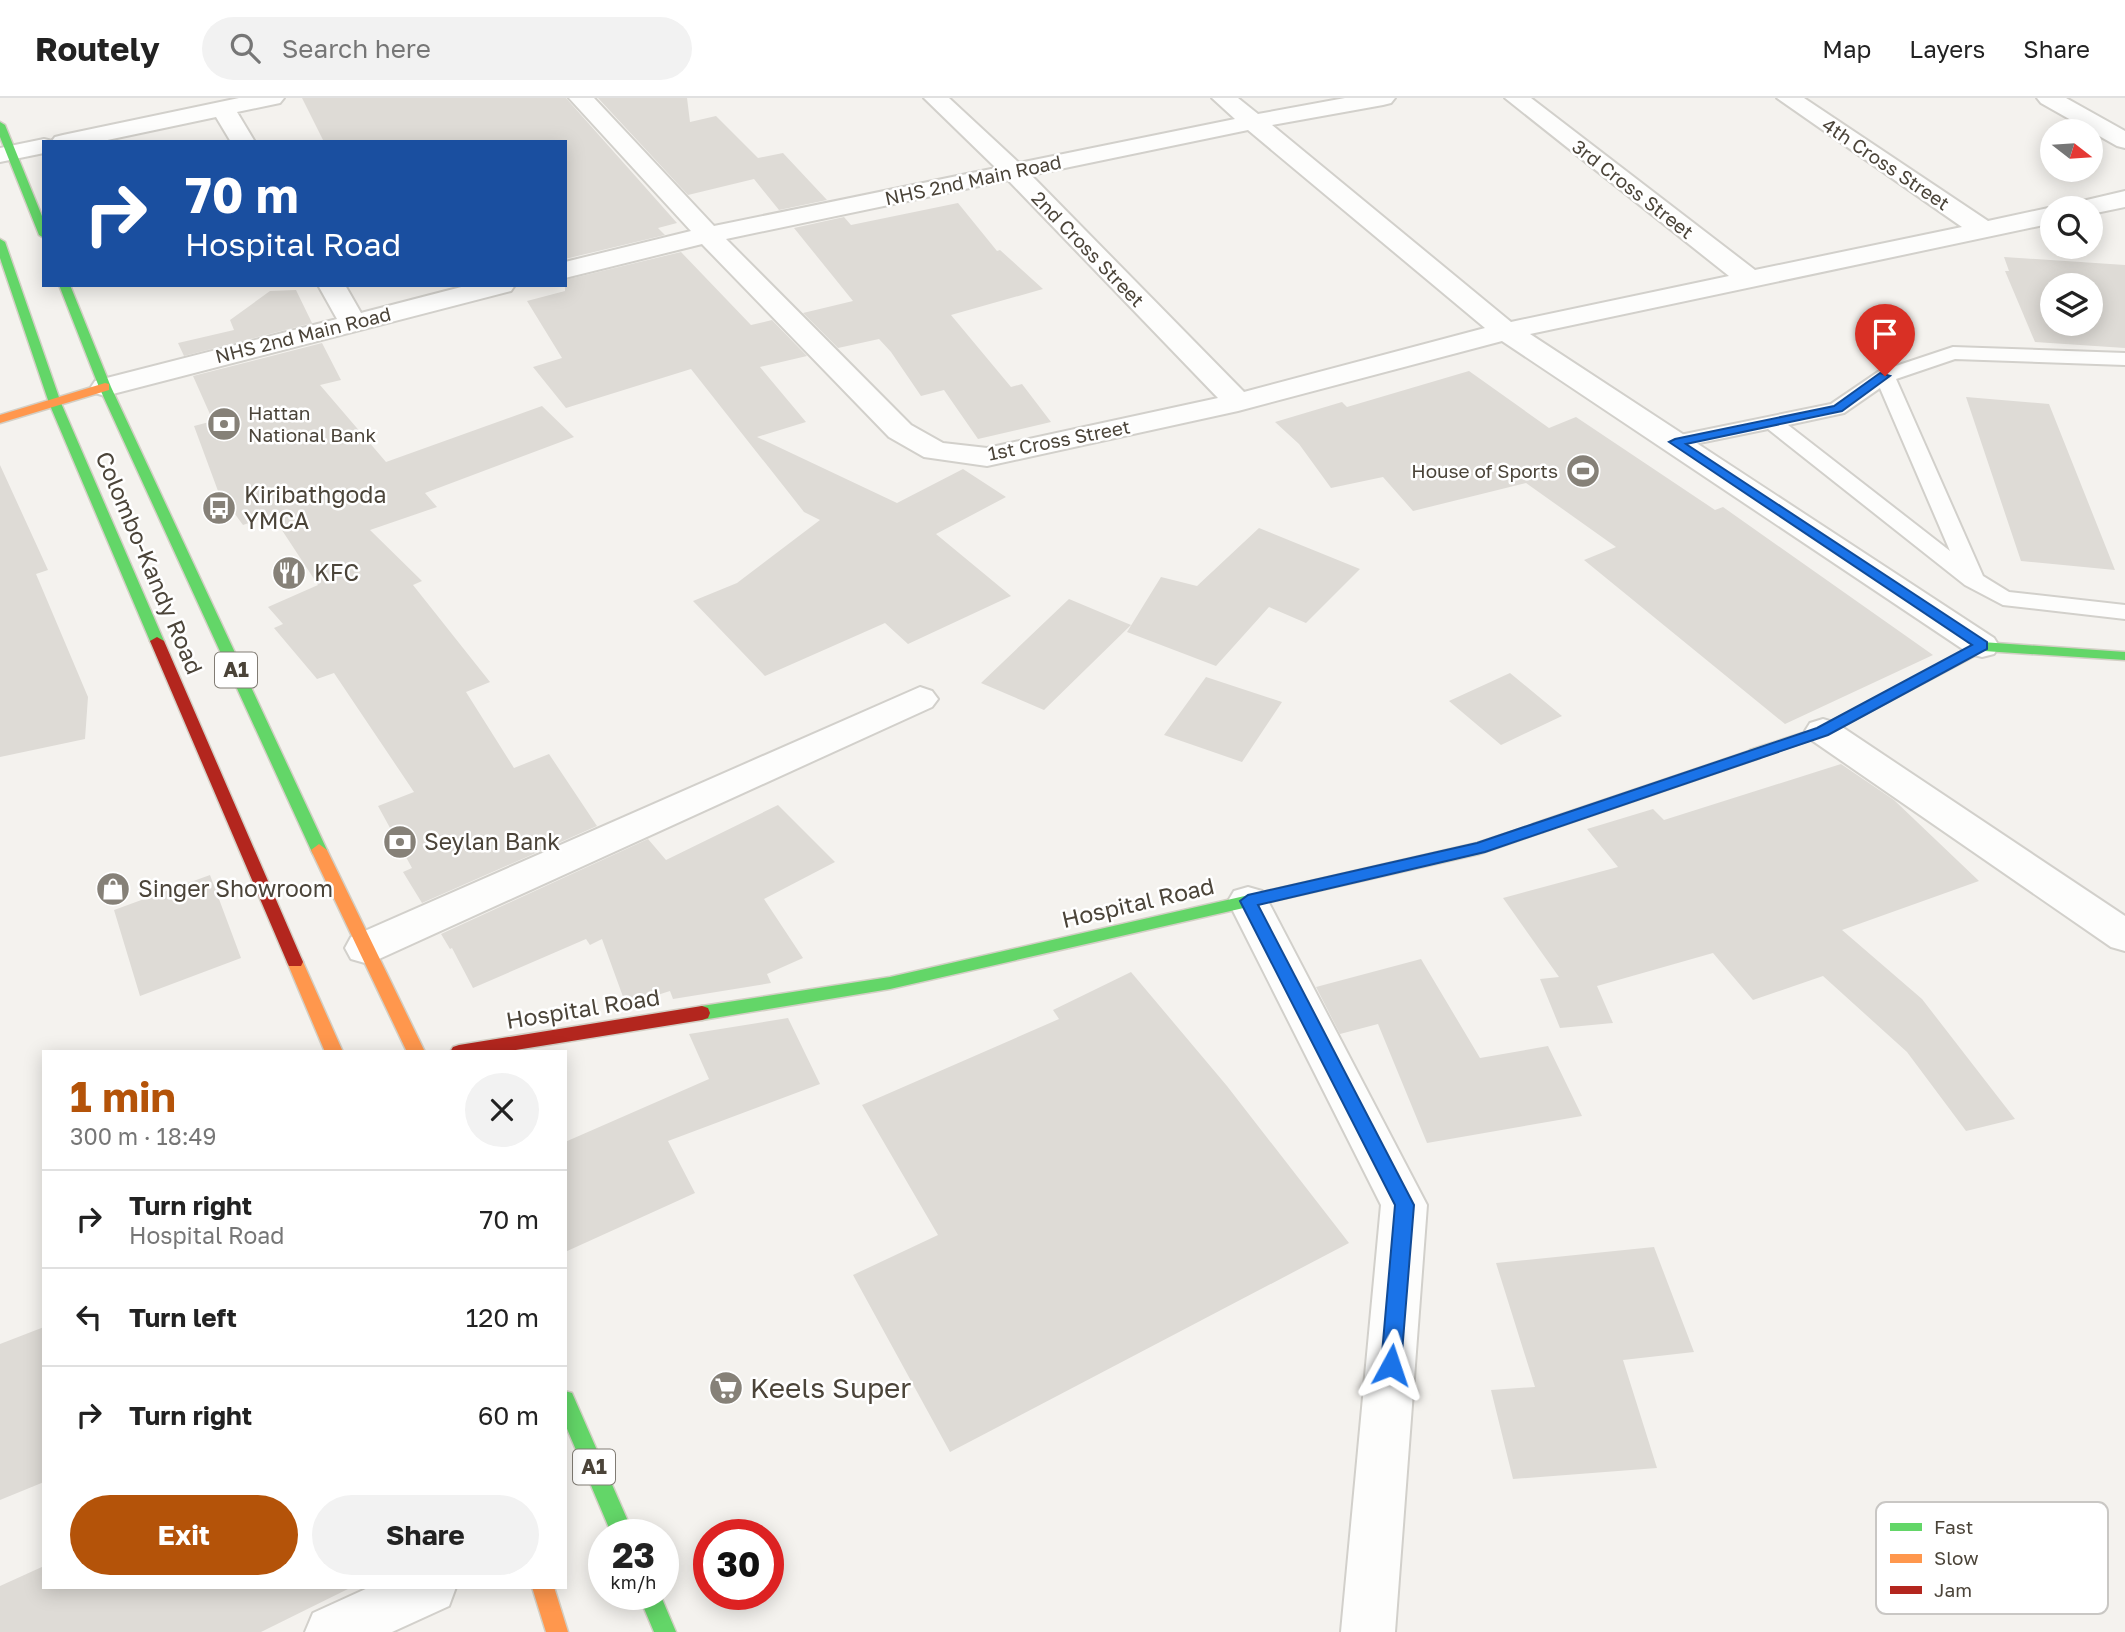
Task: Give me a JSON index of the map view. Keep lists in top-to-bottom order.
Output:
{
  "streets": {
    "main road": ["Colombo-Kandy Road", "A1", "Hospital Road"],
    "street": [
      "4th Cross Street",
      "NHS 2nd Main Road",
      "3rd Cross Street",
      "2nd Cross Street",
      "1st Cross Street"
    ]
  },
  "crossings": [
    ["4th Cross Street", "1st Cross Street"],
    ["NHS 2nd Main Road", "2nd Cross Street"],
    ["NHS 2nd Main Road", "1st Cross Street"],
    ["NHS 2nd Main Road", "Colombo-Kandy Road"],
    ["3rd Cross Street", "1st Cross Street"],
    ["2nd Cross Street", "1st Cross Street"]
  ],
  "places": {
    "bank": ["Hattan National Bank", "Seylan Bank"],
    "sports": ["House of Sports"],
    "bus stop": ["Kiribathgoda YMCA"],
    "restaurant": ["KFC"],
    "shop": ["Singer Showroom"],
    "supermarket": ["Keels Super"]
  },
  "legend": ["Fast", "Slow", "Jam"],
  "north": "right",
  "page": {
    "header": "Routely",
    "search": "Search here",
    "nav": ["Map", "Layers", "Share"],
    "turn": ["70 m", "Hospital Road"],
    "heading": ["1 min", "300 m · 18:49"],
    "list": [
      {
        "name": "Turn right",
        "note": "Hospital Road",
        "value": "70 m"
      },
      {
        "name": "Turn left",
        "value": "120 m"
      },
      {
        "name": "Turn right",
        "value": "60 m"
      }
    ],
    "buttons": ["Exit", "Share"],
    "speed": "23 km/h",
    "limit": "30"
  }
}
